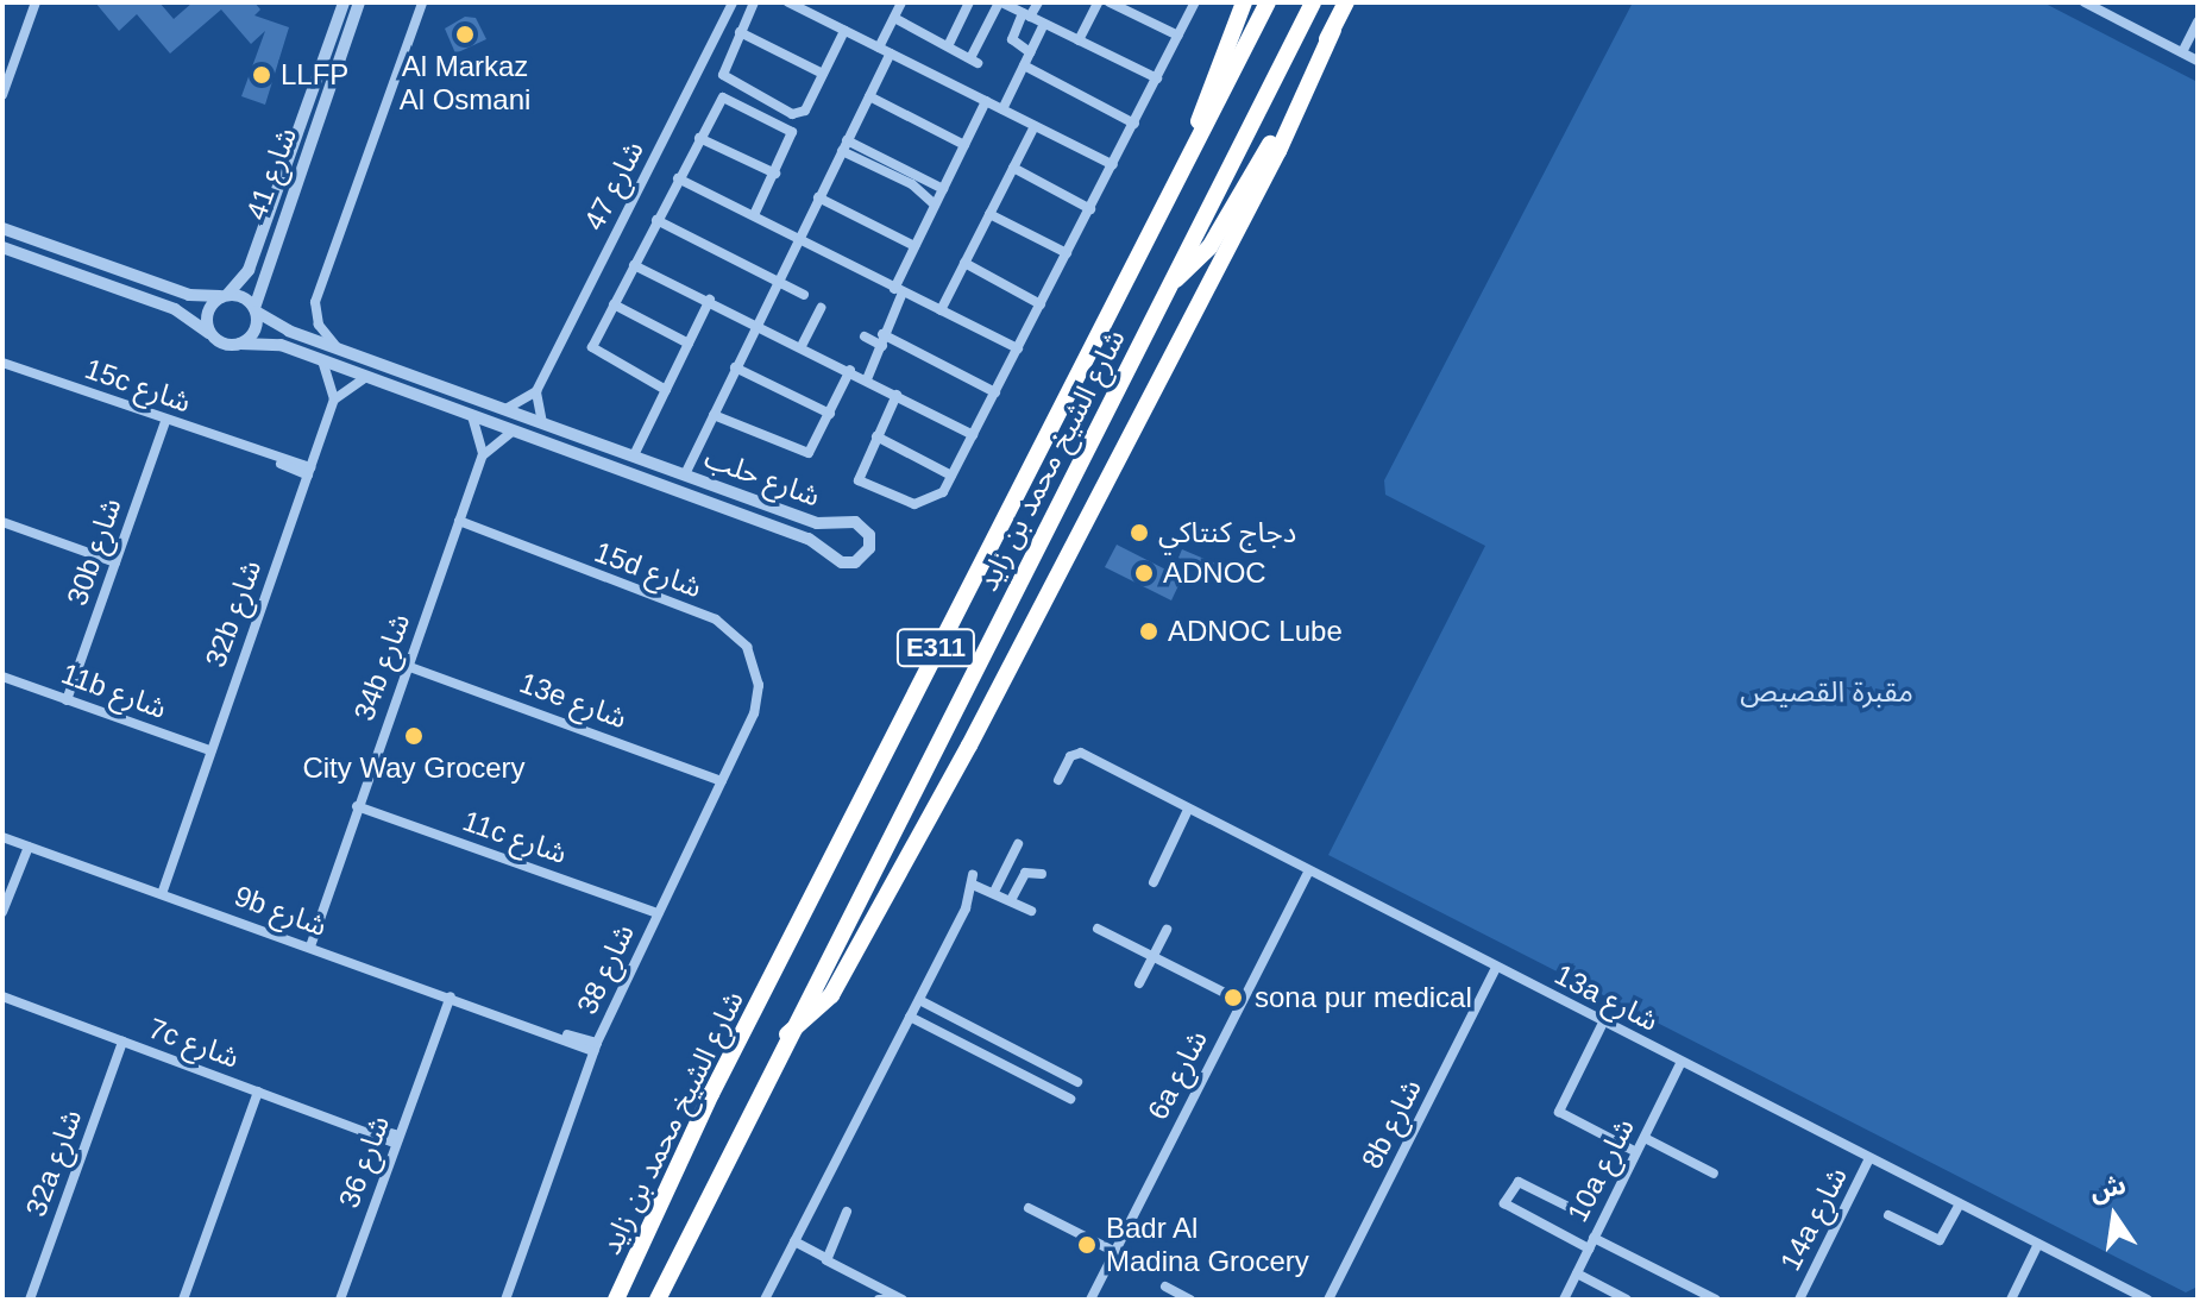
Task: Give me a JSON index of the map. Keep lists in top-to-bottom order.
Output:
{
  "streets": {
    "highway": ["شارع الشيخ محمد بن زايد", "E311"],
    "street": [
      "شارع 41",
      "شارع 47",
      "15c شارع",
      "شارع حلب",
      "30b شارع",
      "15d شارع",
      "32b شارع",
      "34b شارع",
      "11b شارع",
      "13e شارع",
      "11c شارع",
      "9b شارع",
      "شارع 38",
      "13a شارع",
      "7c شارع",
      "6a شارع",
      "8b شارع",
      "شارع 36",
      "32a شارع",
      "10a شارع",
      "14a شارع"
    ]
  },
  "crossings": [
    ["شارع 41", "شارع حلب"],
    ["15c شارع", "30b شارع"],
    ["15c شارع", "32b شارع"],
    ["30b شارع", "11b شارع"],
    ["15d شارع", "34b شارع"],
    ["15d شارع", "شارع 38"],
    ["32b شارع", "11b شارع"],
    ["32b شارع", "9b شارع"],
    ["34b شارع", "13e شارع"],
    ["34b شارع", "11c شارع"],
    ["34b شارع", "9b شارع"],
    ["13e شارع", "شارع 38"],
    ["11c شارع", "شارع 38"],
    ["9b شارع", "شارع 38"],
    ["9b شارع", "شارع 36"],
    ["13a شارع", "6a شارع"],
    ["13a شارع", "8b شارع"],
    ["13a شارع", "10a شارع"],
    ["13a شارع", "14a شارع"],
    ["7c شارع", "شارع 36"],
    ["7c شارع", "32a شارع"]
  ],
  "parks": ["مقبرة القصيص"],
  "places": [
    "Al Markaz Al Osmani",
    "LLFP",
    "دجاج كنتاكي",
    "ADNOC",
    "ADNOC Lube",
    "City Way Grocery",
    "sona pur medical",
    "Badr Al Madina Grocery"
  ],
  "north": "top"
}
